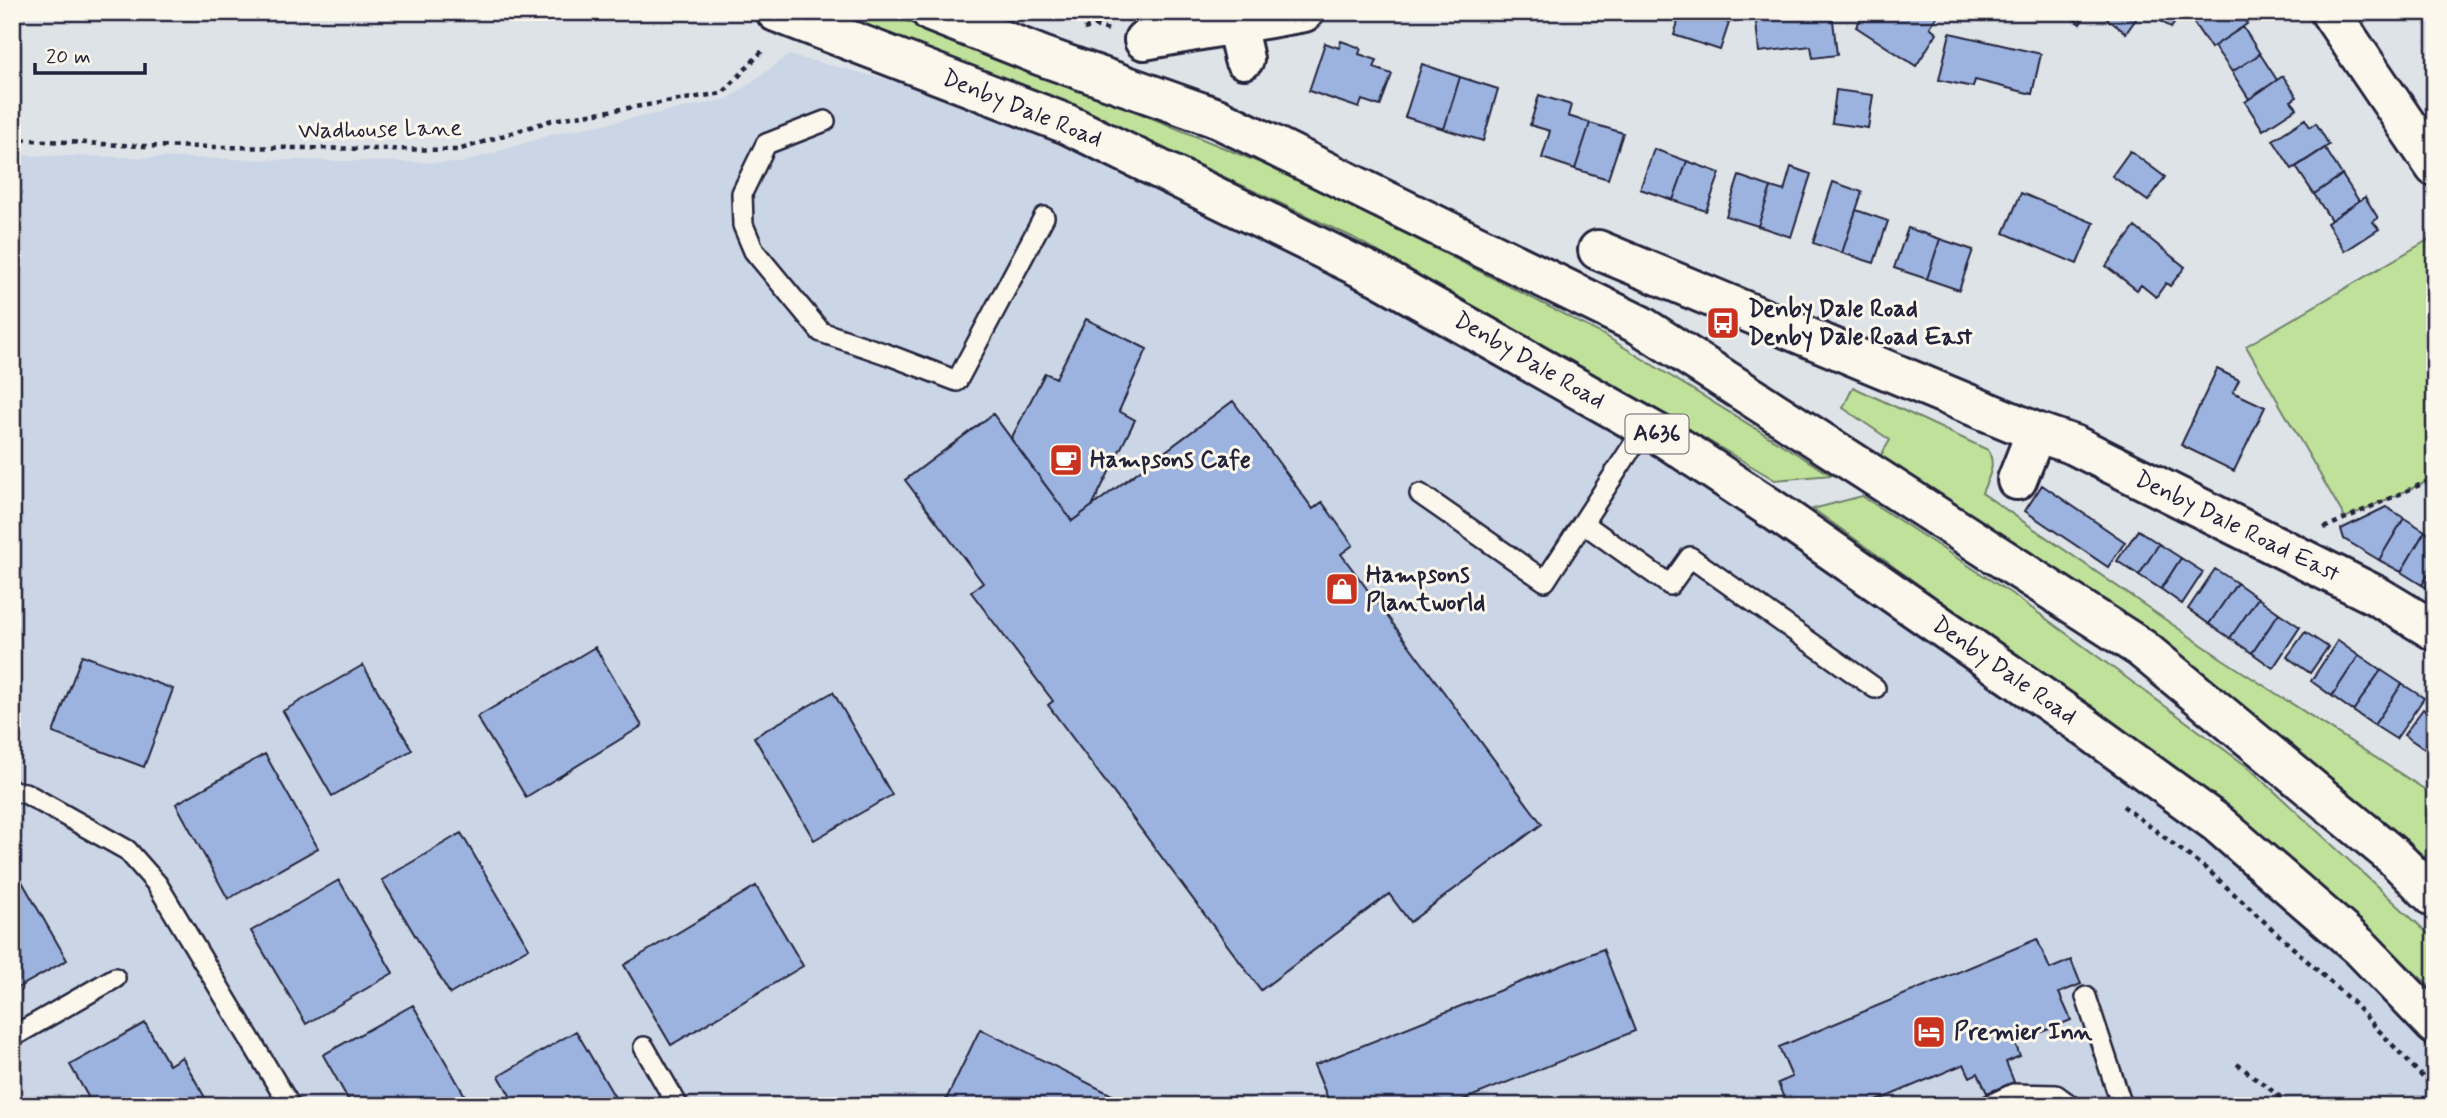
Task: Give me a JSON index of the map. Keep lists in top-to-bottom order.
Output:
{
  "streets": {
    "main road": ["Denby Dale Road", "A636", "Denby Dale Road East"],
    "path": ["Wadhouse Lane"]
  },
  "crossings": [
    ["Denby Dale Road", "Wadhouse Lane"]
  ],
  "places": {
    "bus stop": ["Denby Dale Road Denby Dale Road East"],
    "cafe": ["Hampsons Cafe"],
    "shop": ["Hampsons Plantworld"],
    "hotel": ["Premier Inn"]
  },
  "scale_bar": "20 m"
}
